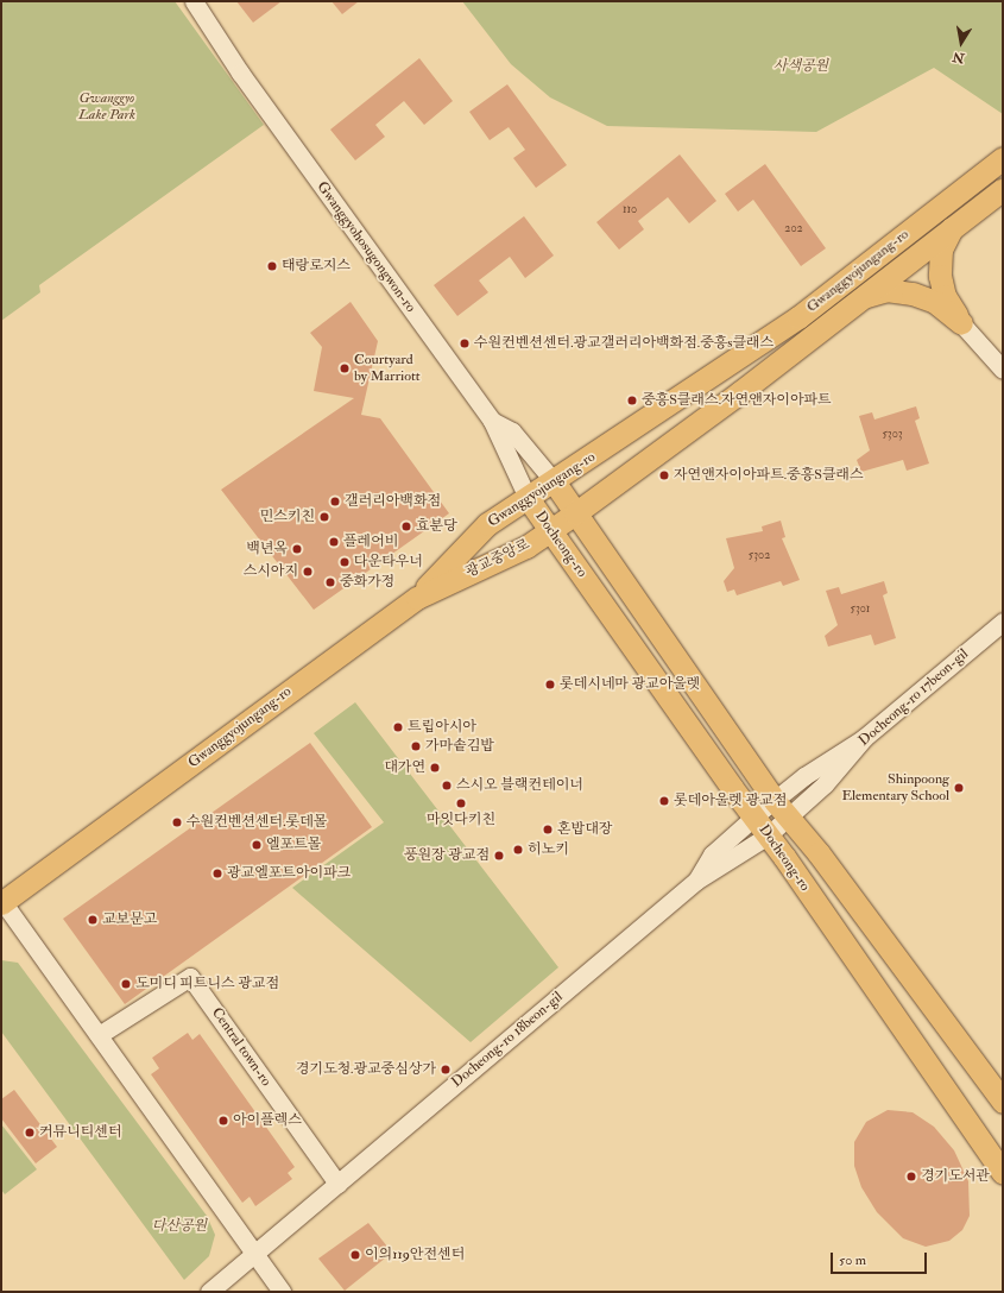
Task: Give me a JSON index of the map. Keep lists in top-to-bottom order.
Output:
{
  "streets": {
    "main road": ["Gwanggyojungang-ro", "Docheong-ro", "광교중앙로"],
    "street": [
      "Gwanggyohosugongwon-ro",
      "Docheong-ro 17beon-gil",
      "Docheong-ro 18beon-gil",
      "Central town-ro"
    ]
  },
  "crossings": [
    ["Gwanggyohosugongwon-ro", "Gwanggyojungang-ro"],
    ["Gwanggyohosugongwon-ro", "Docheong-ro"],
    ["Gwanggyojungang-ro", "Docheong-ro"],
    ["Gwanggyojungang-ro", "광교중앙로"],
    ["Docheong-ro", "광교중앙로"],
    ["Docheong-ro", "Docheong-ro 17beon-gil"],
    ["Docheong-ro", "Docheong-ro 18beon-gil"],
    ["Docheong-ro 17beon-gil", "Docheong-ro 18beon-gil"],
    ["Docheong-ro 18beon-gil", "Central town-ro"]
  ],
  "parks": ["사색공원", "Gwanggyo Lake Park", "다산공원"],
  "places": [
    "태랑로지스",
    "수원컨벤션센터.광교갤러리아백화점.중흥s클래스",
    "Courtyard by Marriott",
    "중흥S클래스.자연앤자이아파트",
    "자연앤자이아파트.중흥S클래스",
    "갤러리아백화점",
    "민스키친",
    "효분당",
    "플레어비",
    "백년옥",
    "다운타우너",
    "스시아지",
    "중화가정",
    "롯데시네마 광교아울렛",
    "트립아시아",
    "가마솥김밥",
    "대가연",
    "스시오 블랙컨테이너",
    "Shinpoong Elementary School",
    "롯데아울렛 광교점",
    "마잇다키친",
    "수원컨벤션센터.롯데몰",
    "혼밥대장",
    "엘포트몰",
    "히노키",
    "풍원장 광교점",
    "광교엘포트아이파크",
    "교보문고",
    "도미디 피트니스 광교점",
    "경기도청.광교중심상가",
    "아이플렉스",
    "커뮤니티센터",
    "경기도서관",
    "이의119안전센터"
  ],
  "house_numbers": [
    "110",
    "202",
    "5303",
    "5302",
    "5301"
  ],
  "scale_bar": "50 m",
  "north": "bottom"
}
